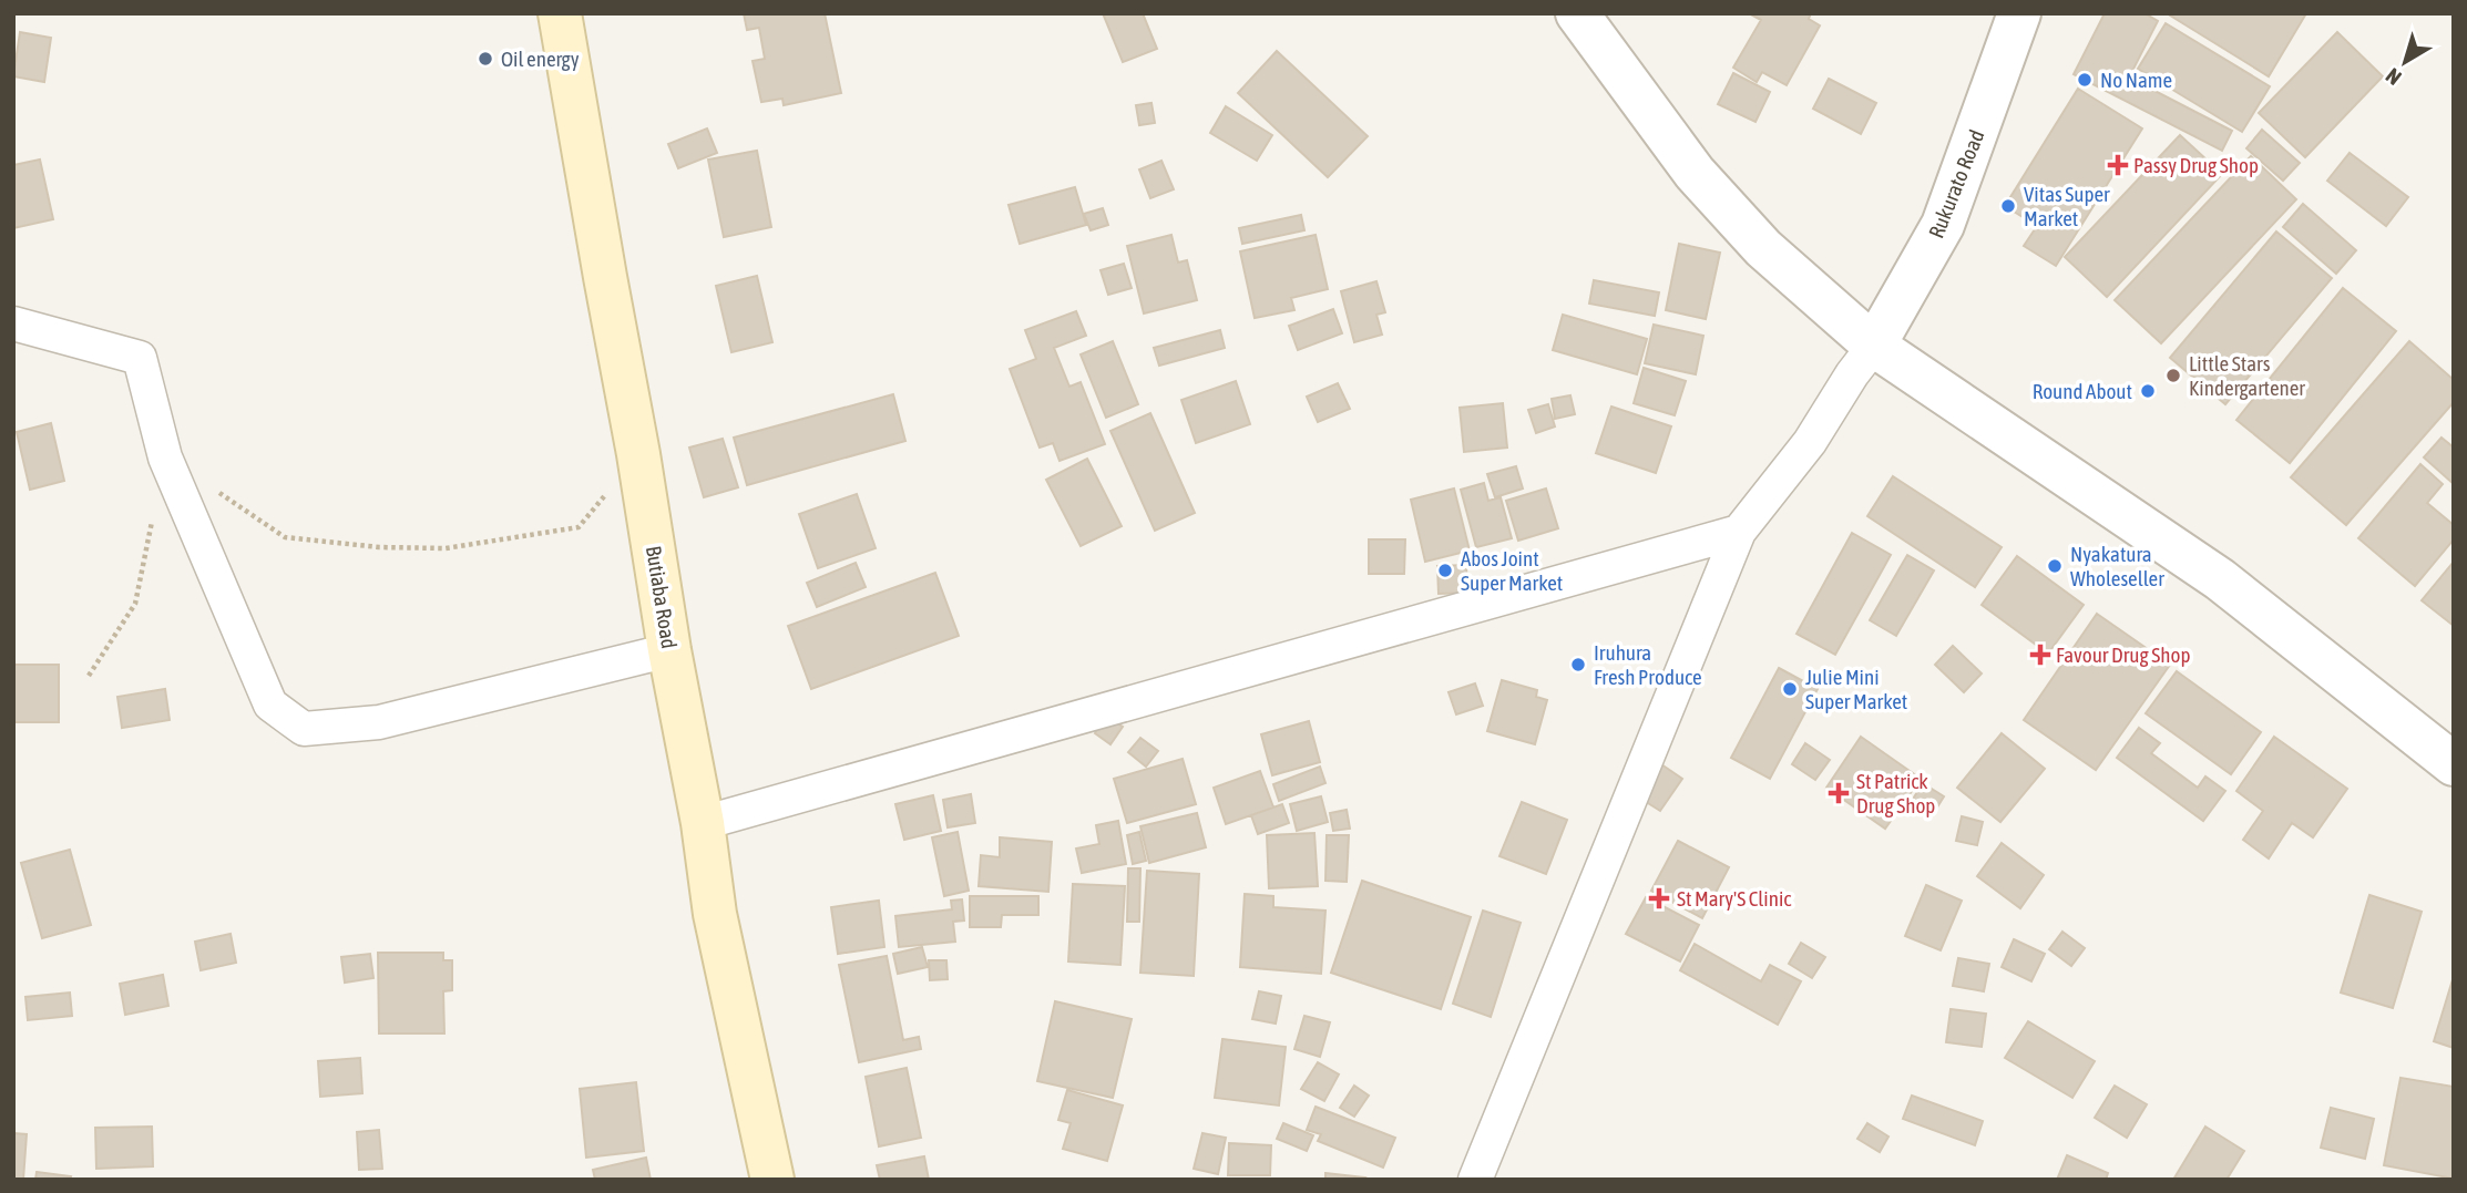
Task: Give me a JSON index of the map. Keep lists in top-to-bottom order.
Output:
{
  "streets": {
    "main road": ["Butiaba Road"],
    "street": ["Rukurato Road"]
  },
  "places": {
    "other": [
      "Oil energy",
      "No Name",
      "Vitas Super Market",
      "Little Stars Kindergartener",
      "Round About",
      "Nyakatura Wholeseller",
      "Abos Joint Super Market",
      "Iruhura Fresh Produce",
      "Julie Mini Super Market"
    ],
    "health": [
      "Passy Drug Shop",
      "Favour Drug Shop",
      "St Patrick Drug Shop",
      "St Mary'S Clinic"
    ]
  },
  "north": "bottom left"
}
